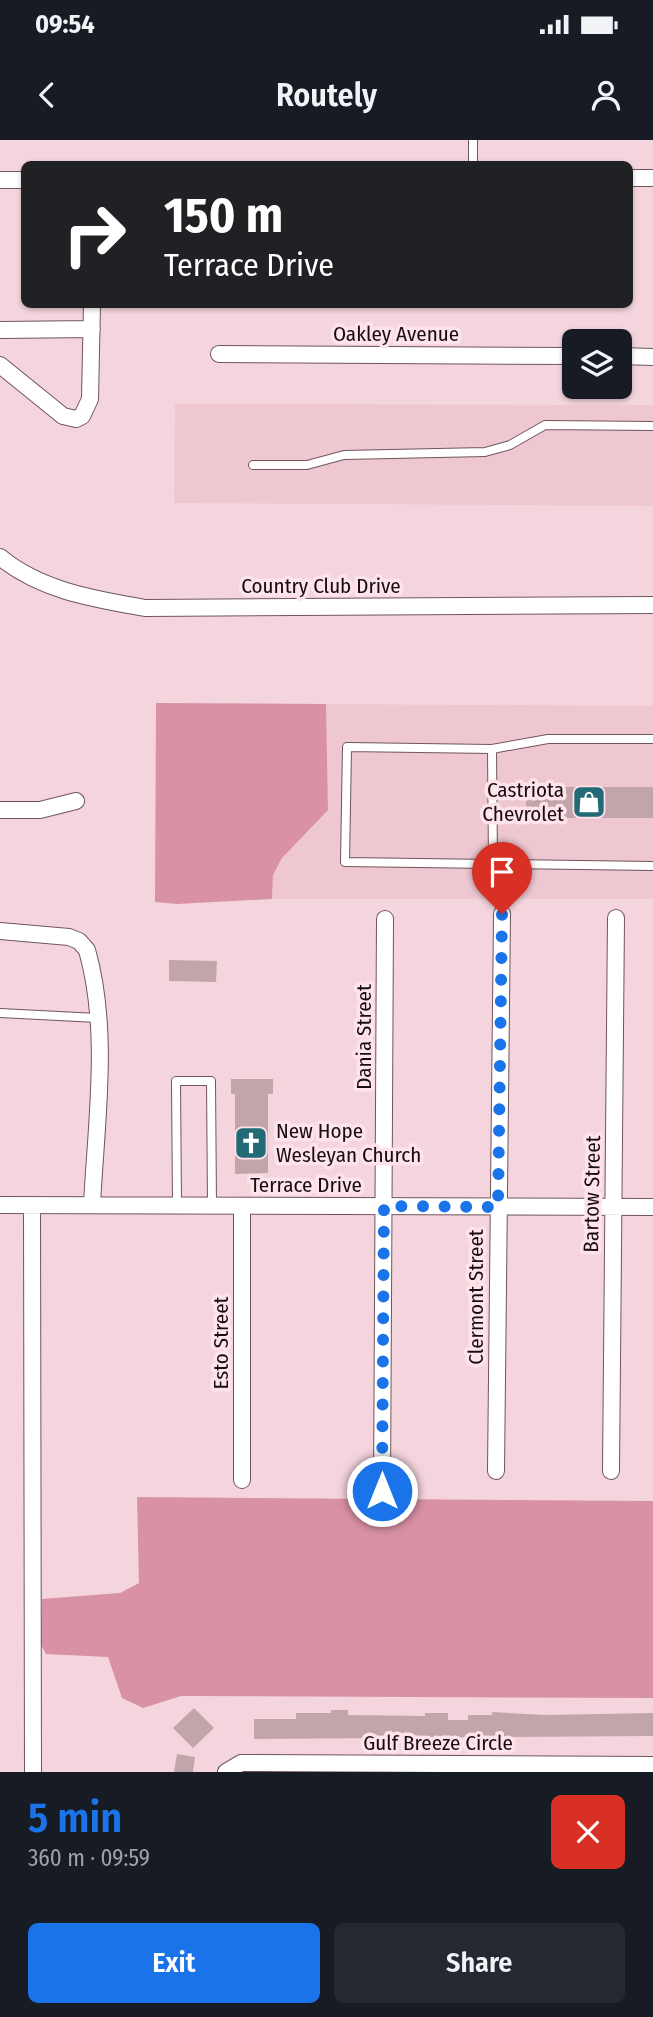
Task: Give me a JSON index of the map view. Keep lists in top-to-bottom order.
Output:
{
  "streets": {
    "street": [
      "Oakley Avenue",
      "Country Club Drive",
      "Dania Street",
      "Terrace Drive",
      "Bartow Street",
      "Clermont Street",
      "Esto Street",
      "Gulf Breeze Circle"
    ]
  },
  "crossings": [
    ["Dania Street", "Terrace Drive"],
    ["Terrace Drive", "Bartow Street"],
    ["Terrace Drive", "Clermont Street"],
    ["Terrace Drive", "Esto Street"]
  ],
  "places": {
    "shop": ["Castriota Chevrolet"],
    "church": ["New Hope Wesleyan Church"]
  },
  "page": {
    "status": "09:54",
    "header": "Routely",
    "turn": ["150 m", "Terrace Drive"],
    "heading": ["5 min", "360 m · 09:59"],
    "buttons": ["Exit", "Share"]
  }
}
